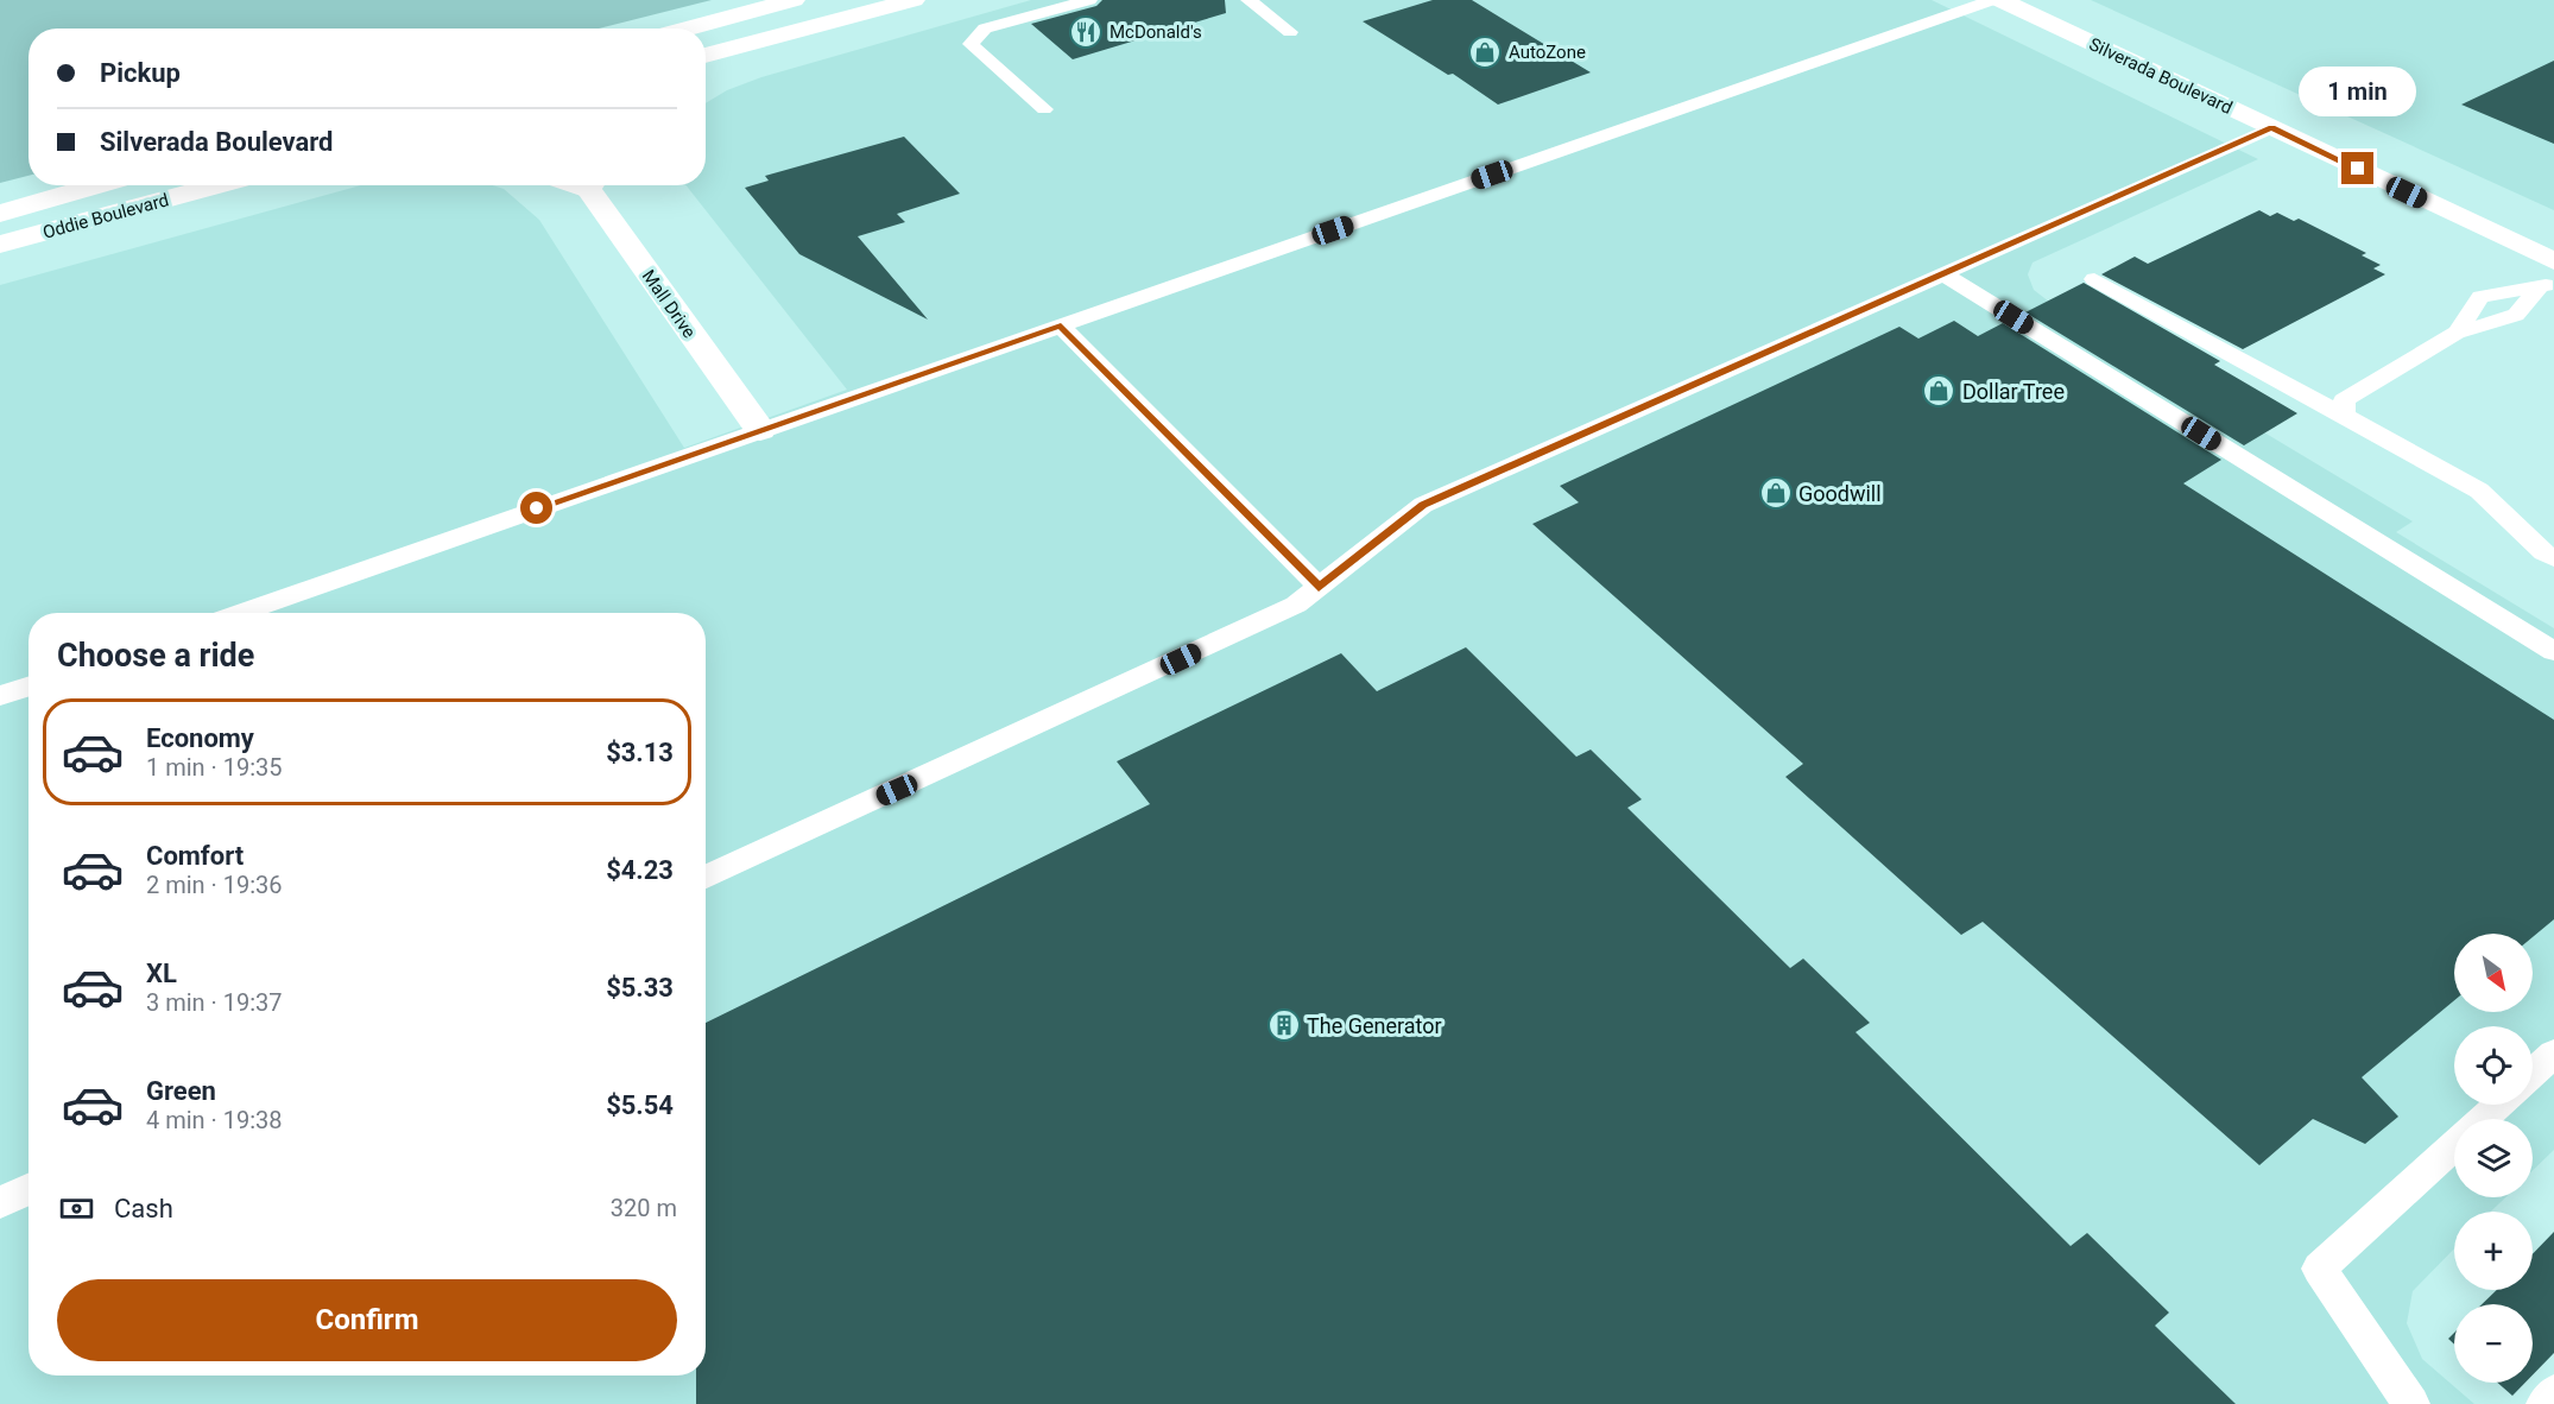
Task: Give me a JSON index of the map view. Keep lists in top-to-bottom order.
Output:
{
  "streets": {
    "street": ["Silverada Boulevard", "Oddie Boulevard", "Mall Drive"]
  },
  "places": {
    "restaurant": ["McDonald's"],
    "shop": ["AutoZone", "Dollar Tree", "Goodwill"],
    "building": ["The Generator"]
  },
  "north": "bottom right",
  "page": {
    "banner": ["Pickup", "Silverada Boulevard"],
    "bubble": "1 min",
    "heading": "Choose a ride",
    "list": [
      {
        "name": "Economy",
        "note": "1 min · 19:35",
        "value": "$3.13"
      },
      {
        "name": "Comfort",
        "note": "2 min · 19:36",
        "value": "$4.23"
      },
      {
        "name": "XL",
        "note": "3 min · 19:37",
        "value": "$5.33"
      },
      {
        "name": "Green",
        "note": "4 min · 19:38",
        "value": "$5.54"
      }
    ],
    "map_buttons": ["+", "−"],
    "pay": ["Cash", "320 m"],
    "buttons": "Confirm"
  }
}
